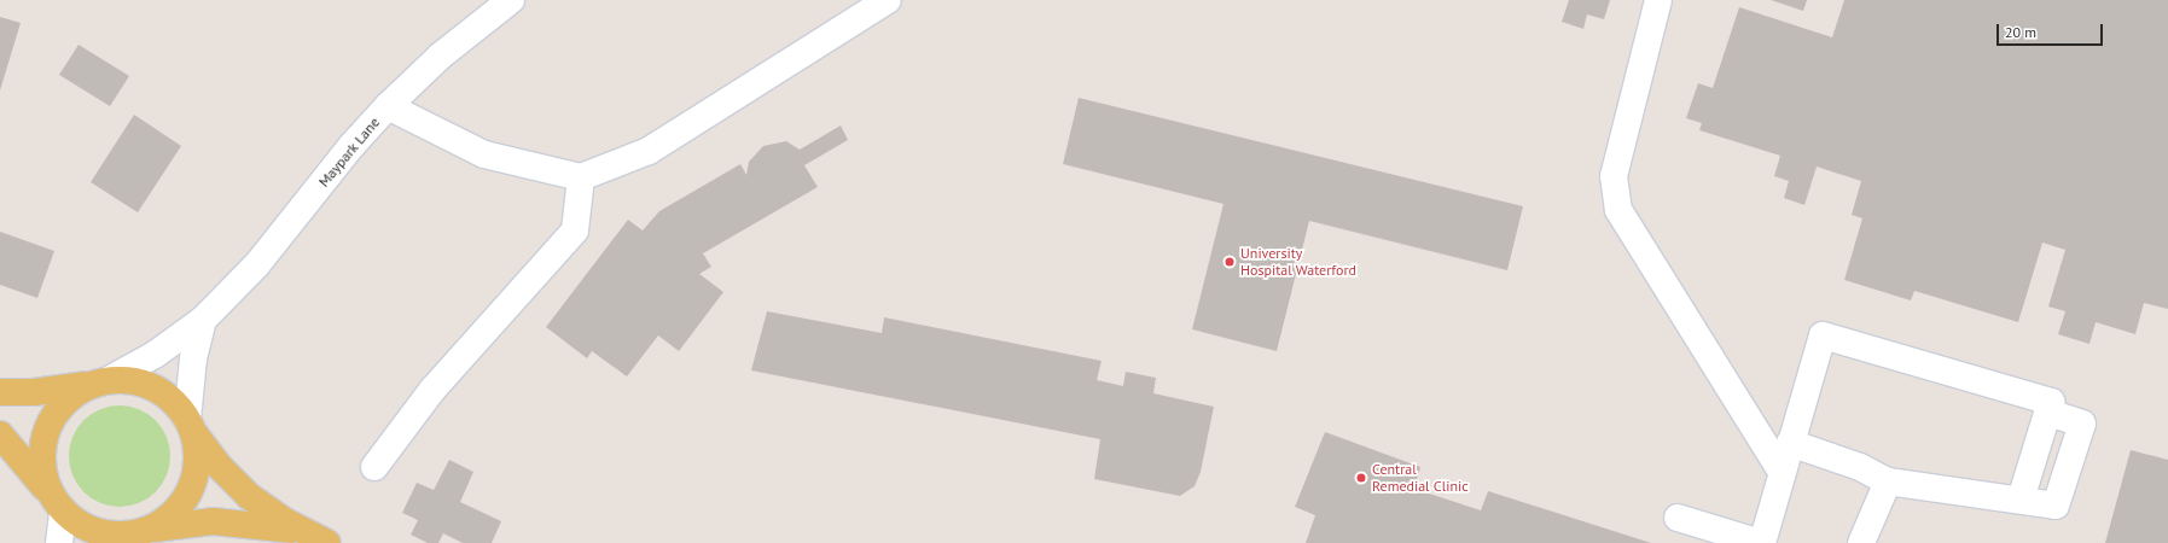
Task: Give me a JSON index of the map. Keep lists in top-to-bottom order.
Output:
{
  "streets": {
    "street": ["Maypark Lane"]
  },
  "places": ["University Hospital Waterford", "Central Remedial Clinic"],
  "scale_bar": "20 m"
}
